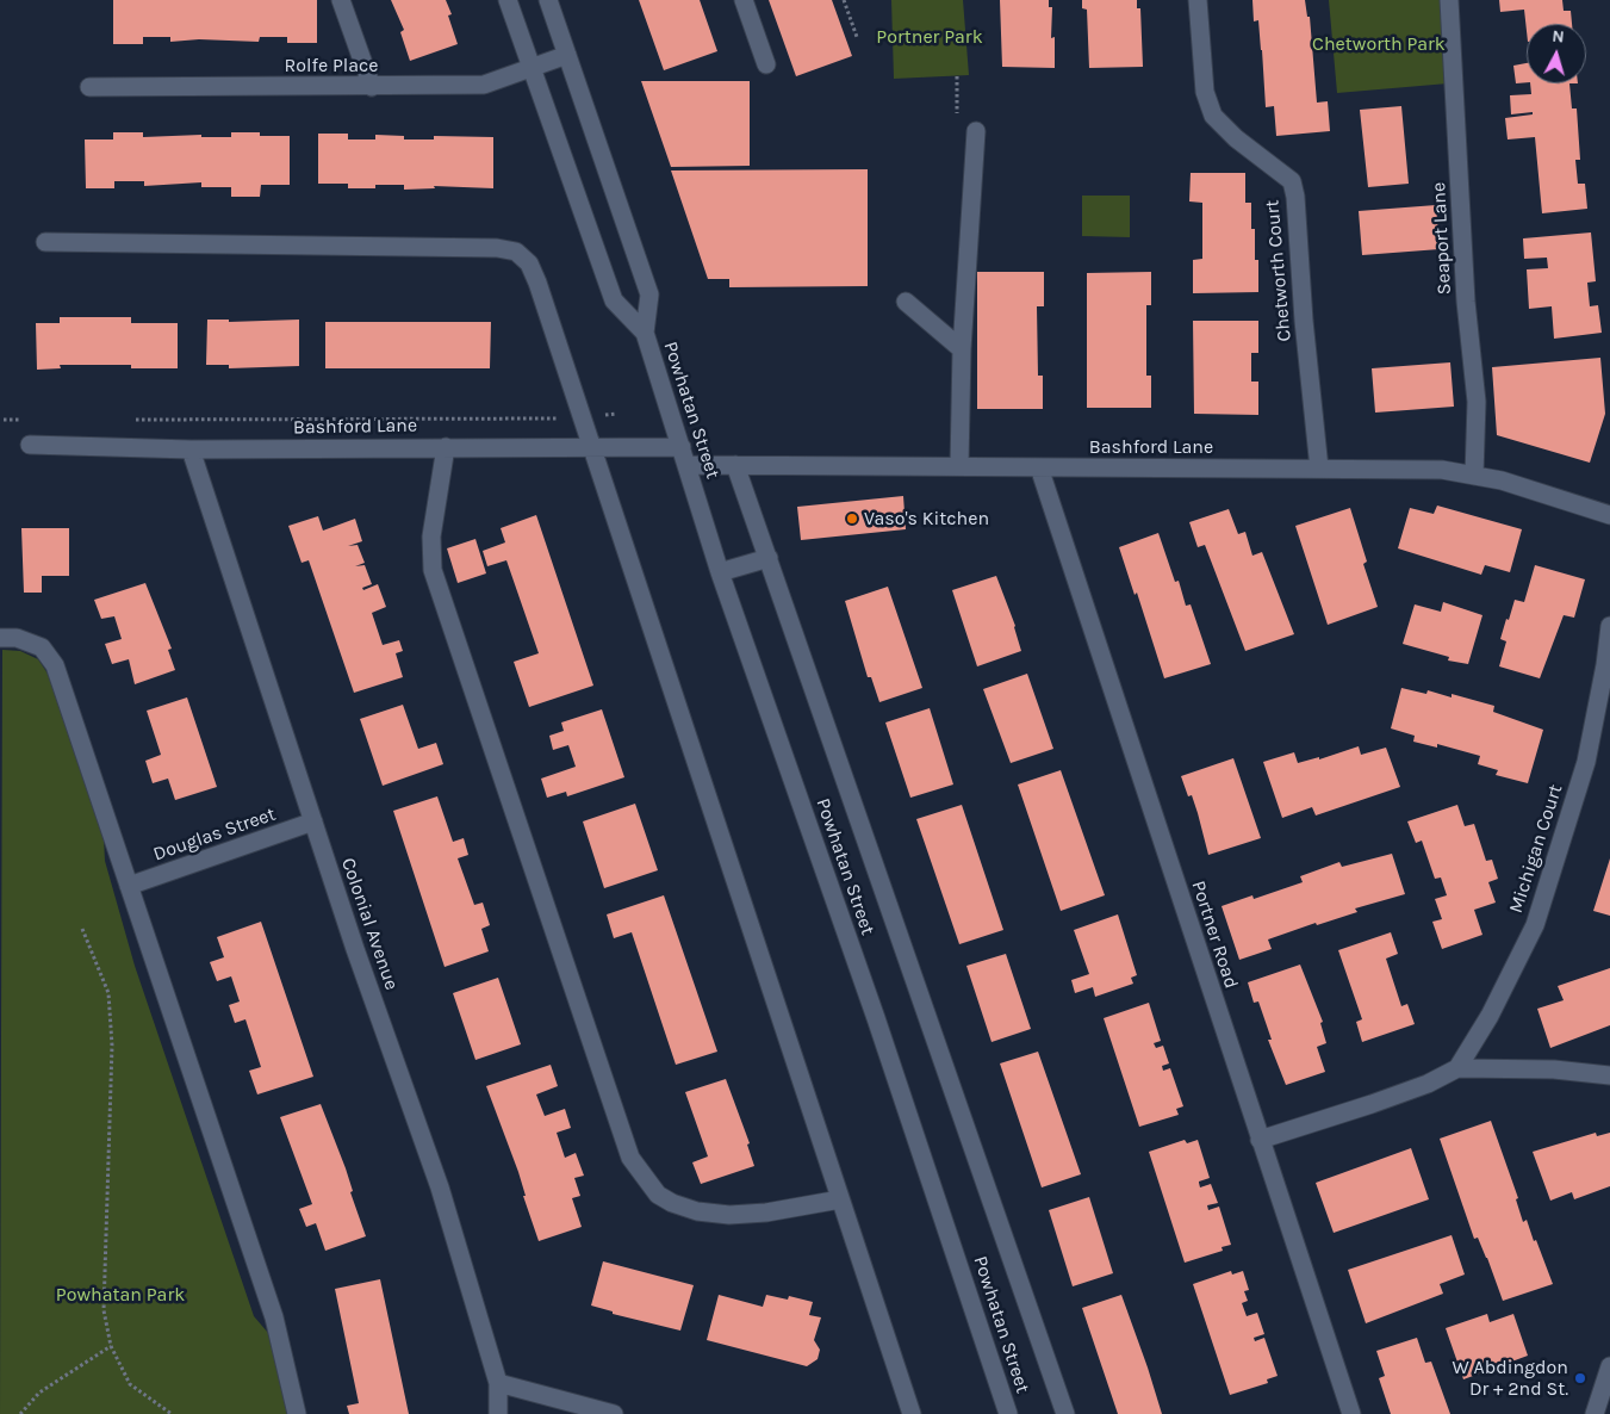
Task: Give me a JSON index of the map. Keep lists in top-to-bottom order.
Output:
{
  "streets": {
    "street": [
      "Rolfe Place",
      "Seaport Lane",
      "Chetworth Court",
      "Powhatan Street",
      "Bashford Lane",
      "Douglas Street",
      "Michigan Court",
      "Colonial Avenue",
      "Portner Road"
    ]
  },
  "crossings": [
    ["Rolfe Place", "Powhatan Street"],
    ["Seaport Lane", "Bashford Lane"],
    ["Chetworth Court", "Bashford Lane"],
    ["Powhatan Street", "Bashford Lane"],
    ["Bashford Lane", "Colonial Avenue"],
    ["Bashford Lane", "Portner Road"],
    ["Douglas Street", "Colonial Avenue"]
  ],
  "parks": ["Portner Park", "Chetworth Park", "Powhatan Park"],
  "places": ["Vaso's Kitchen", "W Abdingdon Dr + 2nd St."],
  "north": "top"
}
